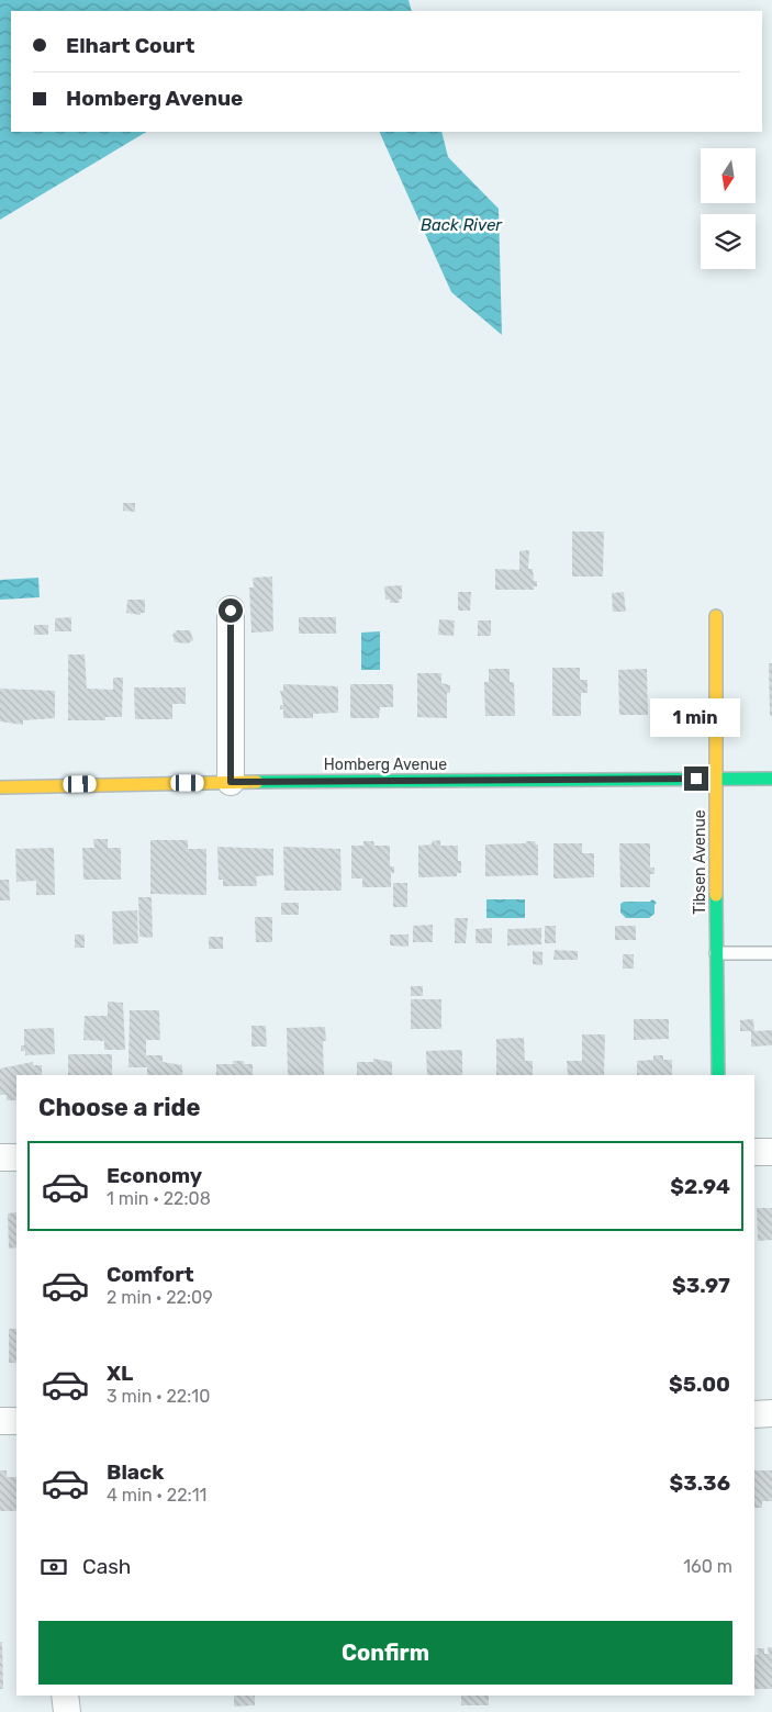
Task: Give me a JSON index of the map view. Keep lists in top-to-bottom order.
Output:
{
  "streets": {
    "street": ["Homberg Avenue", "Tibsen Avenue"]
  },
  "crossings": [
    ["Homberg Avenue", "Tibsen Avenue"]
  ],
  "water": ["Back River"],
  "north": "bottom",
  "page": {
    "banner": ["Elhart Court", "Homberg Avenue"],
    "bubble": "1 min",
    "heading": "Choose a ride",
    "list": [
      {
        "name": "Economy",
        "note": "1 min · 22:08",
        "value": "$2.94"
      },
      {
        "name": "Comfort",
        "note": "2 min · 22:09",
        "value": "$3.97"
      },
      {
        "name": "XL",
        "note": "3 min · 22:10",
        "value": "$5.00"
      },
      {
        "name": "Black",
        "note": "4 min · 22:11",
        "value": "$3.36"
      }
    ],
    "pay": ["Cash", "160 m"],
    "buttons": "Confirm"
  }
}
